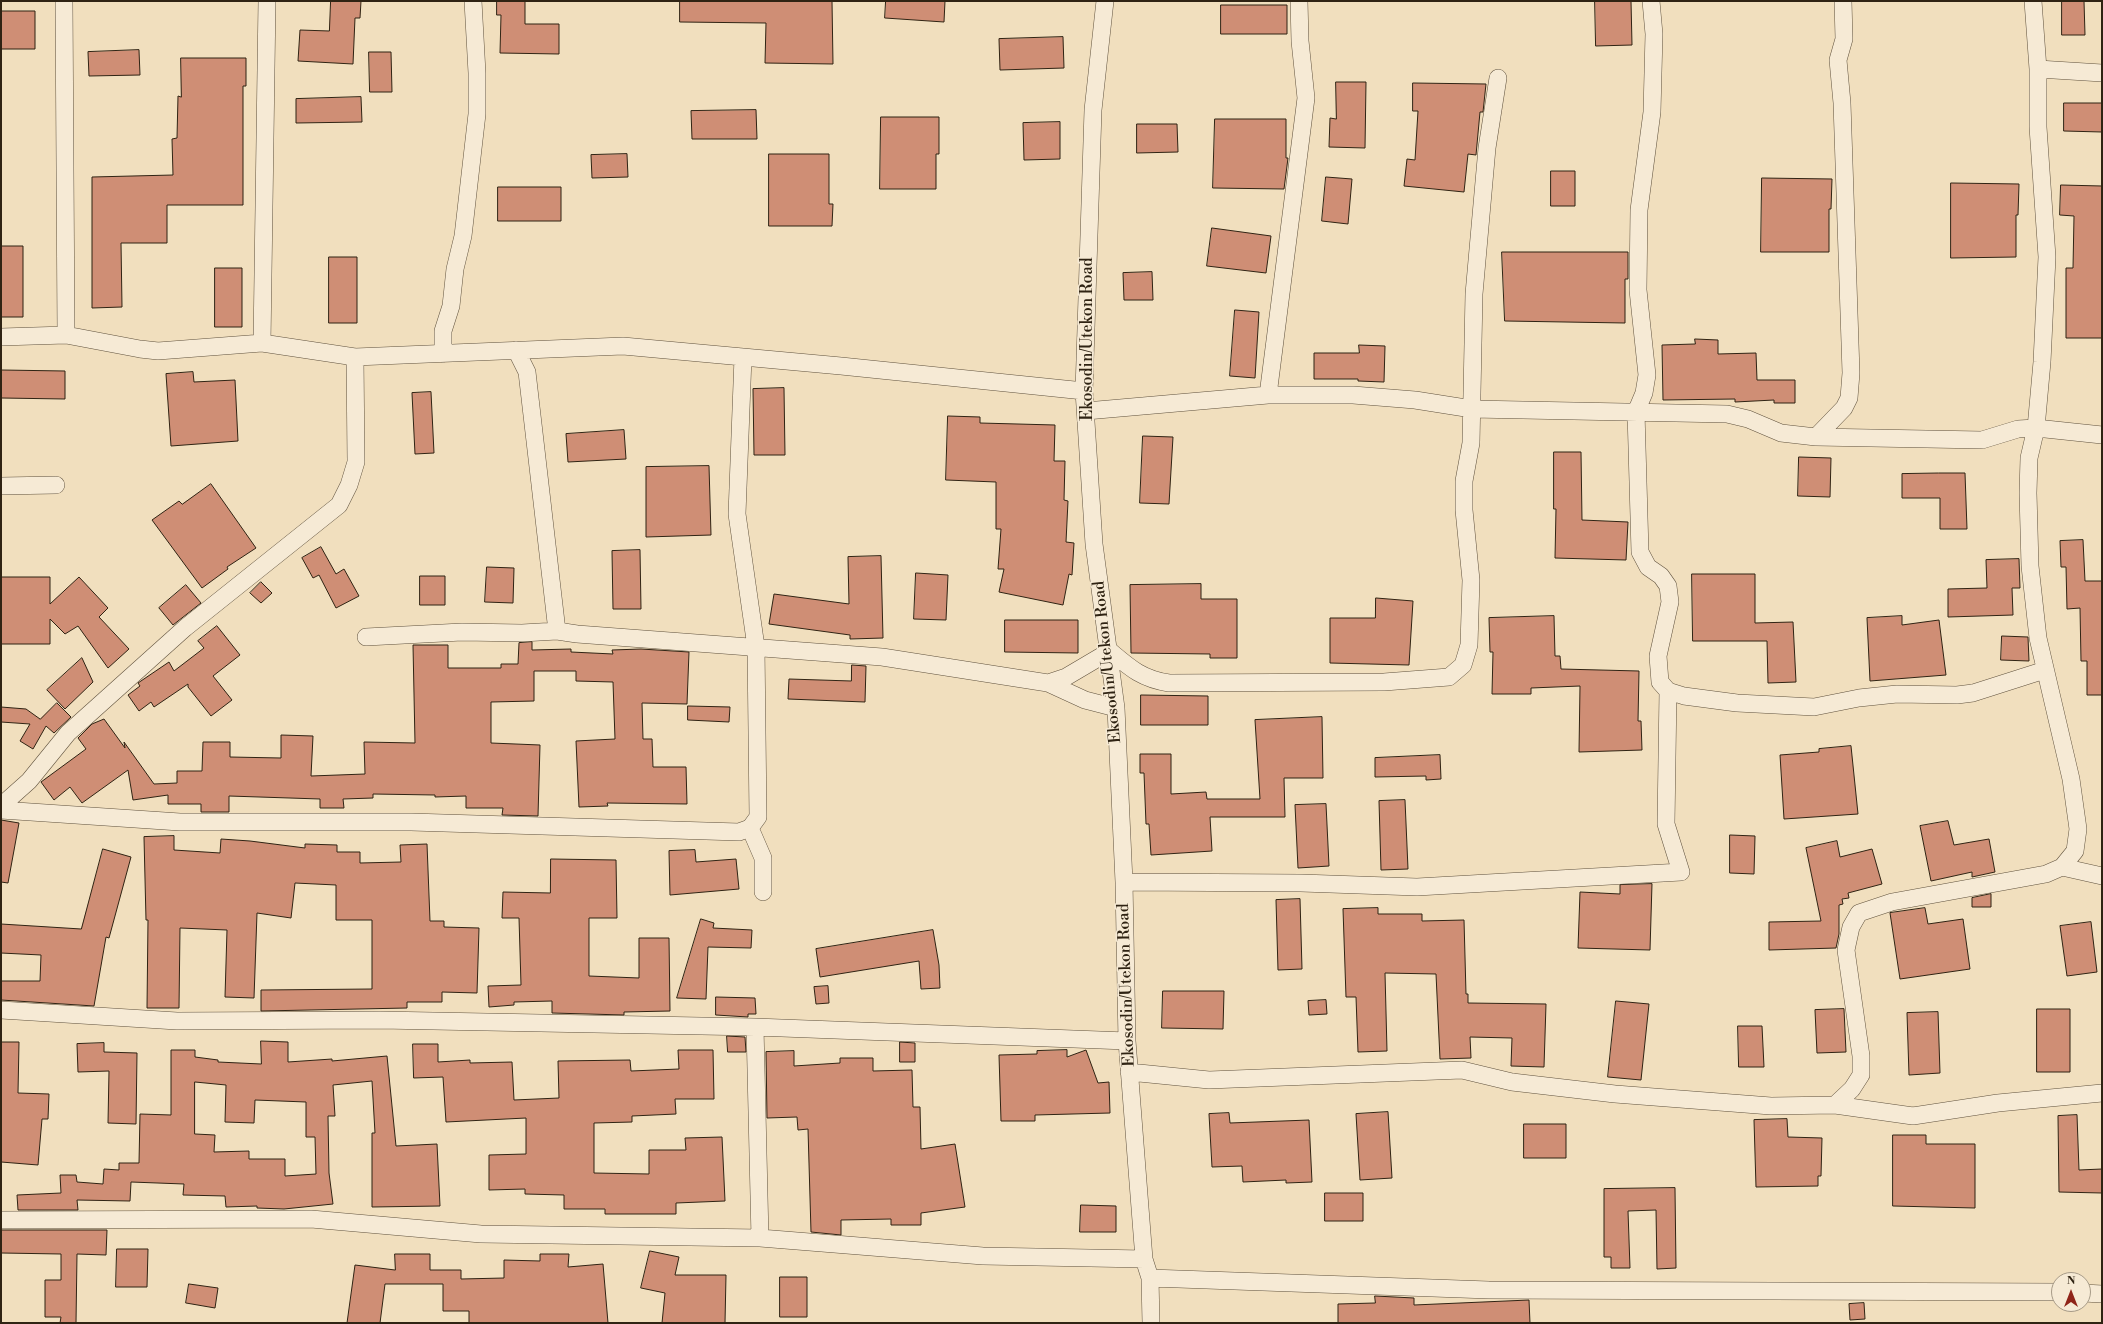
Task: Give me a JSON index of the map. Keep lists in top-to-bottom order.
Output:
{
  "streets": {
    "street": ["Ekosodin/Utekon Road"]
  },
  "north": "top"
}
